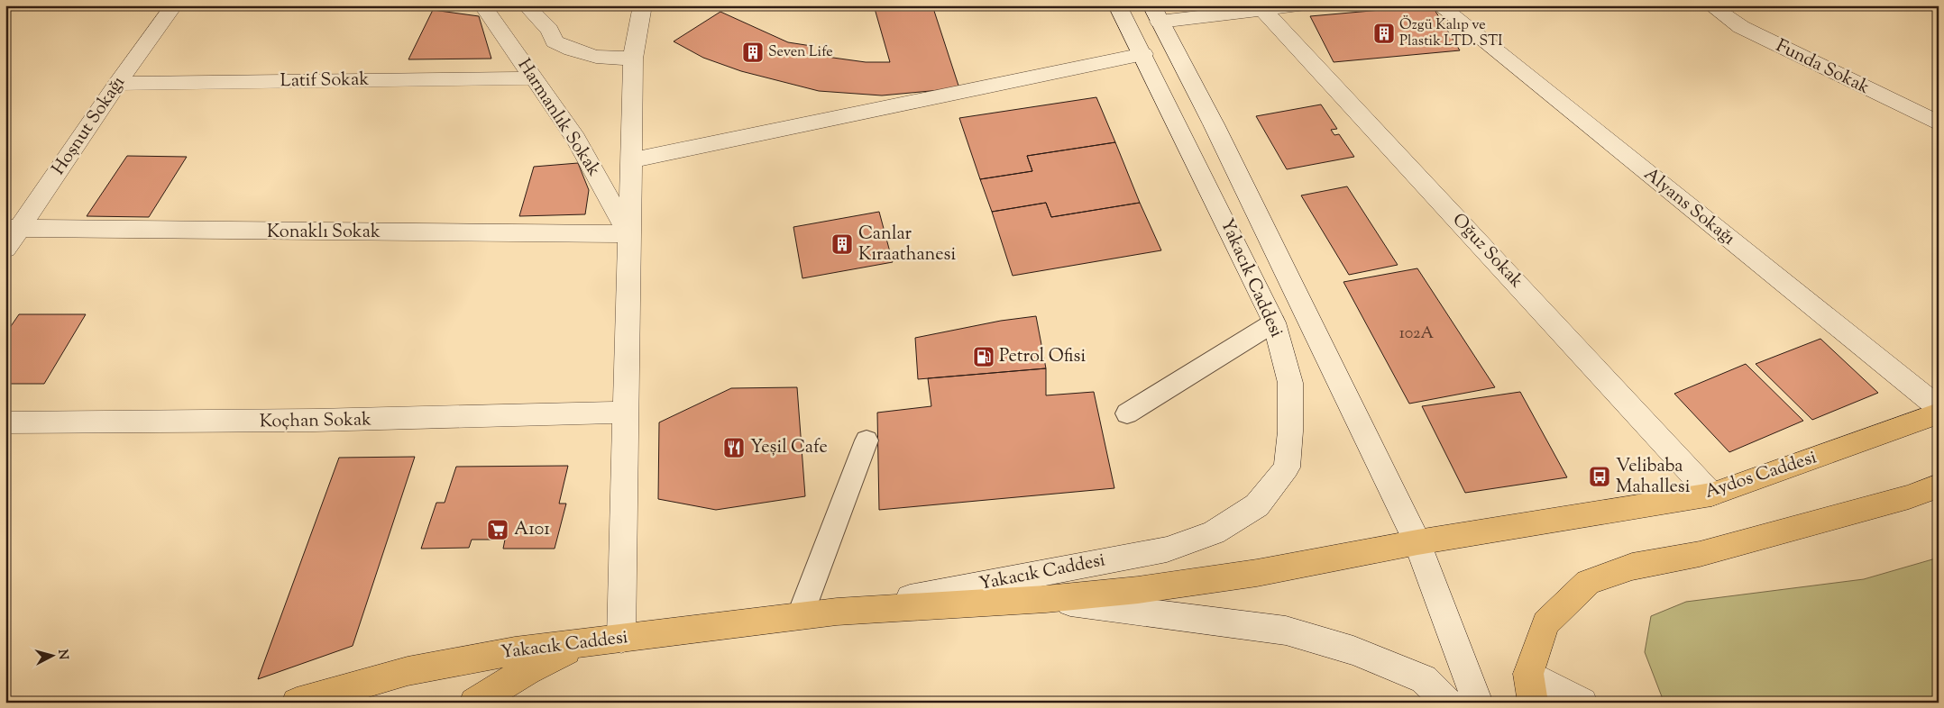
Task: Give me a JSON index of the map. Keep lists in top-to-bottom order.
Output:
{
  "streets": {
    "main road": ["Yakacık Caddesi", "Aydos Caddesi"],
    "street": [
      "Funda Sokak",
      "Latif Sokak",
      "Harmanlık Sokak",
      "Hoşnut Sokağı",
      "Alyans Sokağı",
      "Konaklı Sokak",
      "Oğuz Sokak",
      "Koçhan Sokak"
    ]
  },
  "crossings": [
    ["Latif Sokak", "Harmanlık Sokak"],
    ["Latif Sokak", "Hoşnut Sokağı"],
    ["Harmanlık Sokak", "Konaklı Sokak"],
    ["Hoşnut Sokağı", "Konaklı Sokak"],
    ["Oğuz Sokak", "Aydos Caddesi"],
    ["Yakacık Caddesi", "Aydos Caddesi"]
  ],
  "places": {
    "building": ["Özgü Kalıp ve Plastik LTD. STI", "Seven Life", "Canlar Kıraathanesi"],
    "fuel station": ["Petrol Ofisi"],
    "restaurant": ["Yeşil Cafe"],
    "bus stop": ["Velibaba Mahallesi"],
    "supermarket": ["A101"]
  },
  "house_numbers": ["102A"],
  "north": "right"
}
